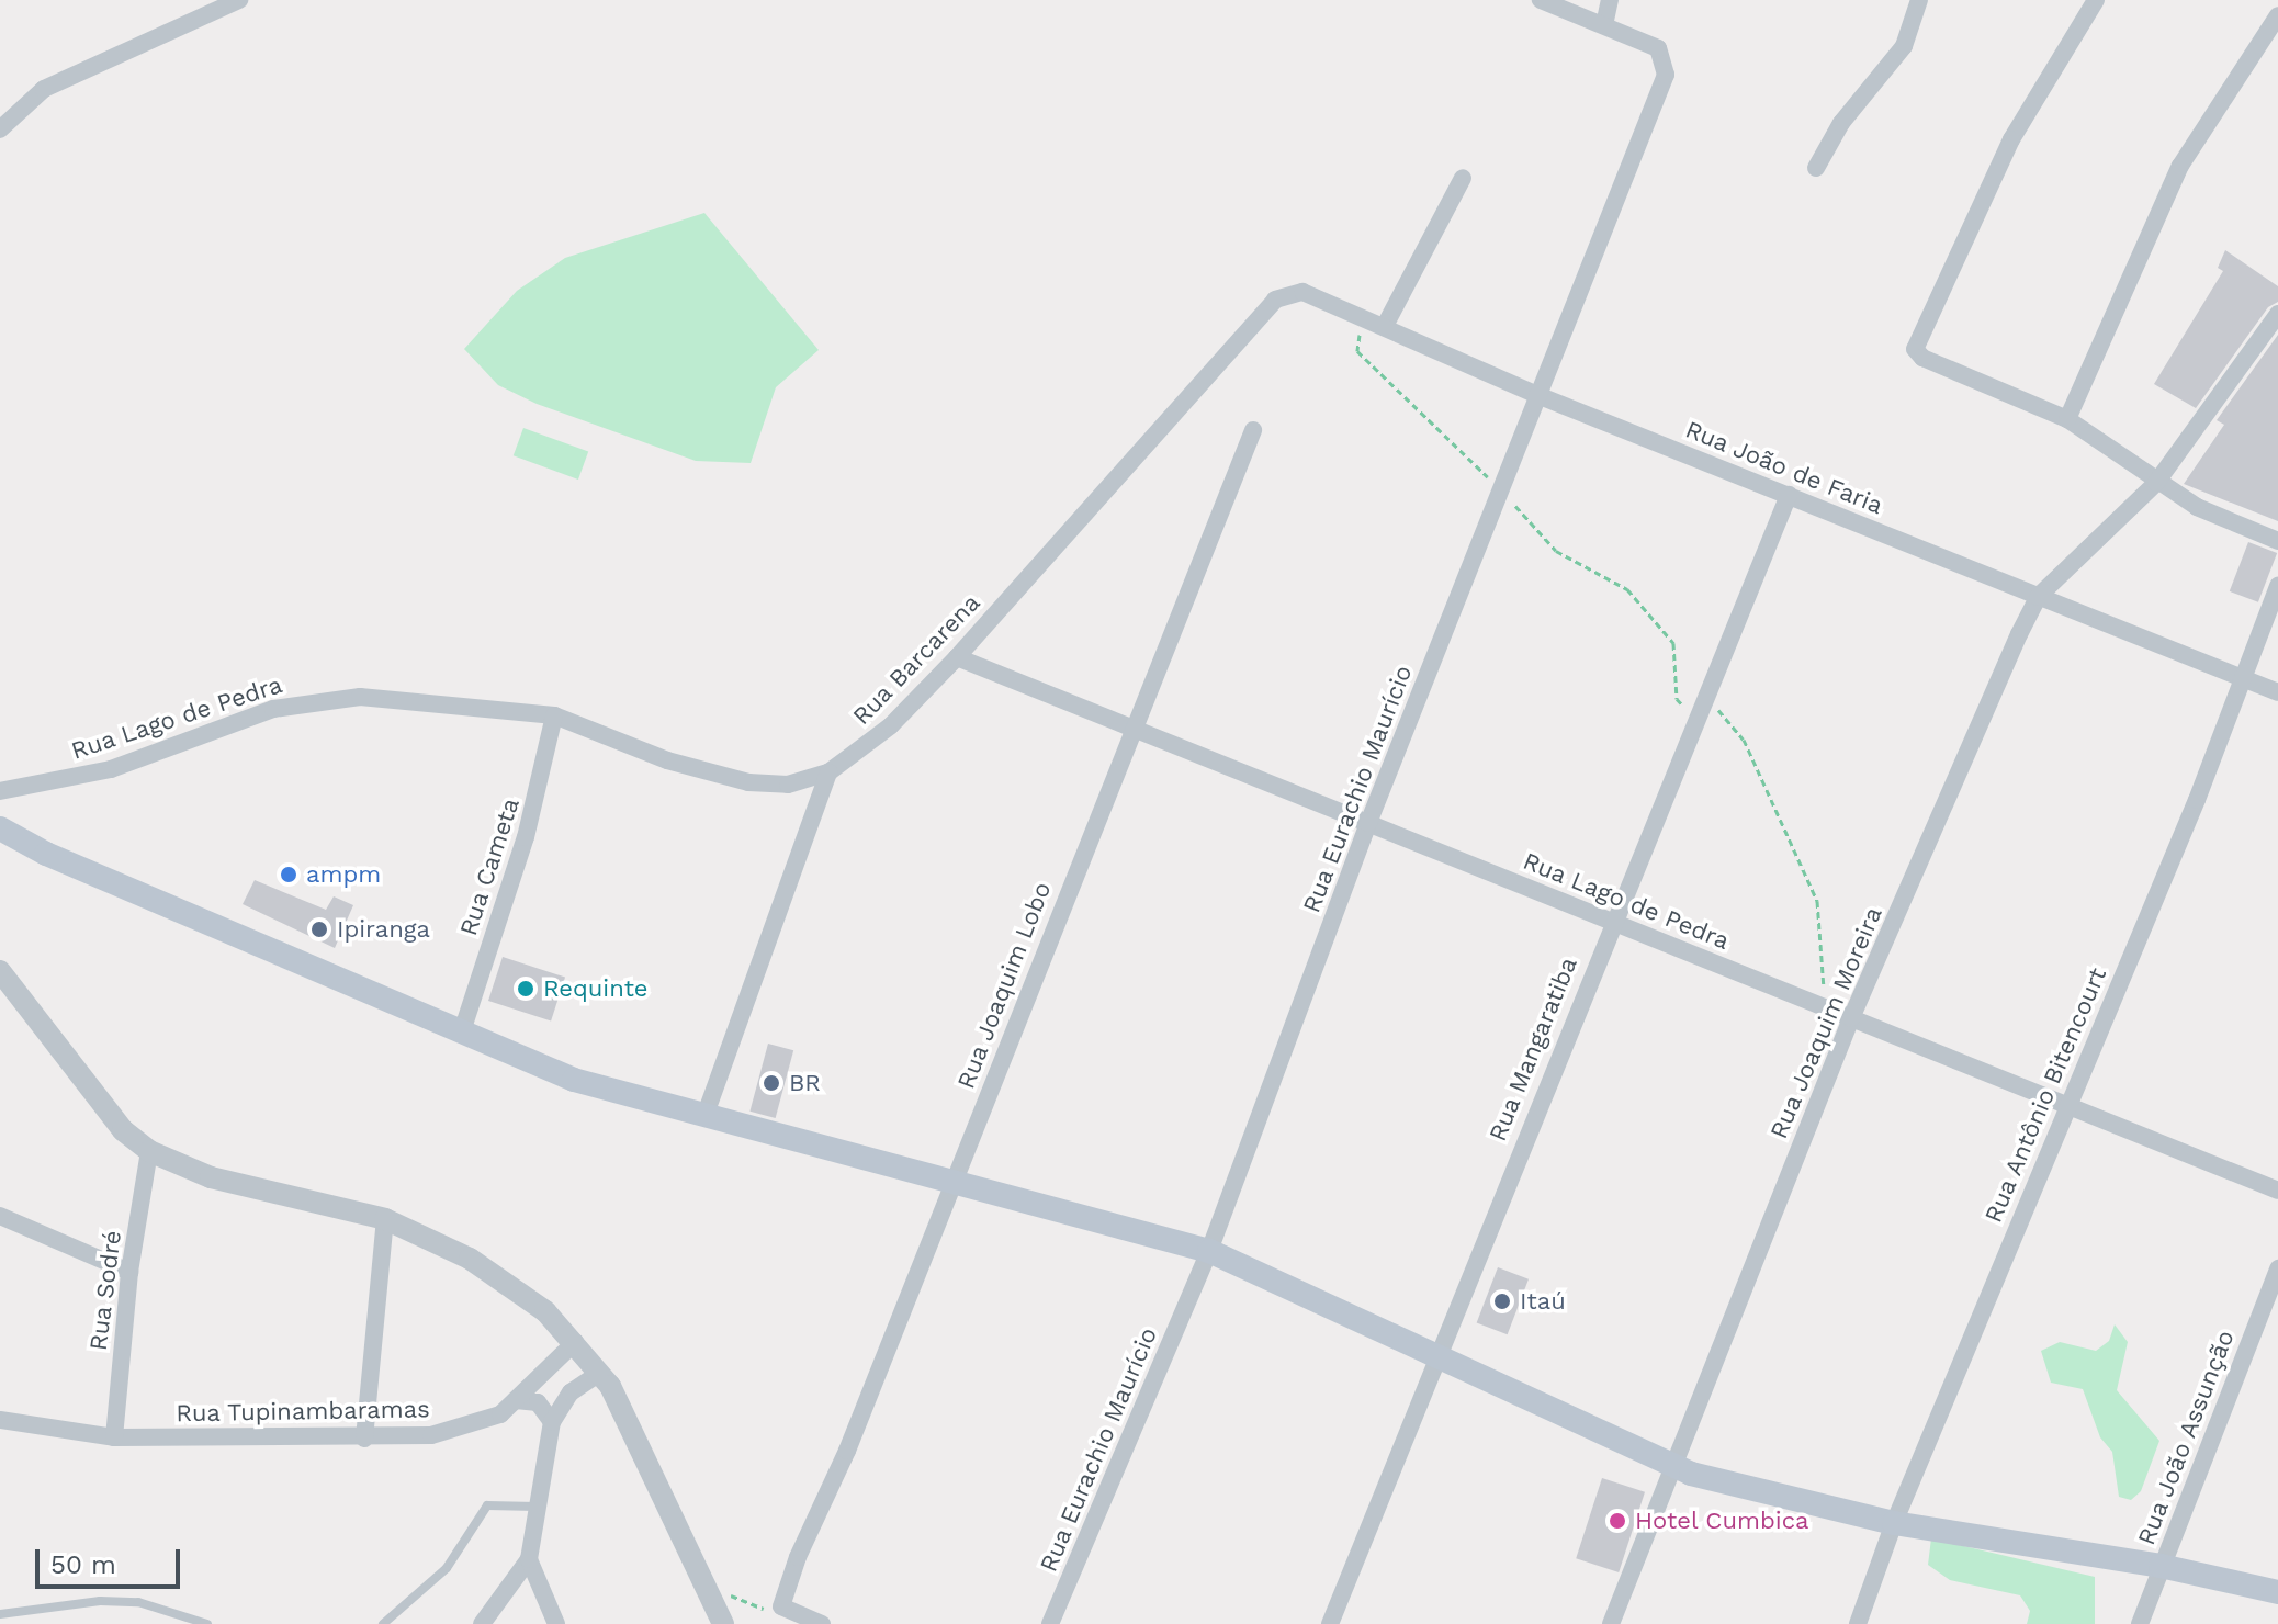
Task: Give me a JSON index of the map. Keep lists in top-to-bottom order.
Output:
{
  "streets": {
    "street": [
      "Rua João de Faria",
      "Rua Barcarena",
      "Rua Lago de Pedra",
      "Rua Eurachio Maurício",
      "Rua Cameta",
      "Rua Joaquim Lobo",
      "Rua Joaquim Moreira",
      "Rua Mangaratiba",
      "Rua Antônio Bitencourt",
      "Rua Sodré",
      "Rua Tupinambaramas",
      "Rua João Assunção"
    ]
  },
  "crossings": [
    ["Rua João de Faria", "Rua Barcarena"],
    ["Rua João de Faria", "Rua Eurachio Maurício"],
    ["Rua João de Faria", "Rua Joaquim Moreira"],
    ["Rua João de Faria", "Rua Mangaratiba"],
    ["Rua João de Faria", "Rua Antônio Bitencourt"],
    ["Rua Barcarena", "Rua Lago de Pedra"],
    ["Rua Lago de Pedra", "Rua Eurachio Maurício"],
    ["Rua Lago de Pedra", "Rua Cameta"],
    ["Rua Lago de Pedra", "Rua Joaquim Lobo"],
    ["Rua Lago de Pedra", "Rua Joaquim Moreira"],
    ["Rua Lago de Pedra", "Rua Mangaratiba"],
    ["Rua Lago de Pedra", "Rua Antônio Bitencourt"],
    ["Rua Sodré", "Rua Tupinambaramas"]
  ],
  "places": [
    "ampm",
    "Ipiranga",
    "Requinte",
    "BR",
    "Itaú",
    "Hotel Cumbica"
  ],
  "scale_bar": "50 m"
}
